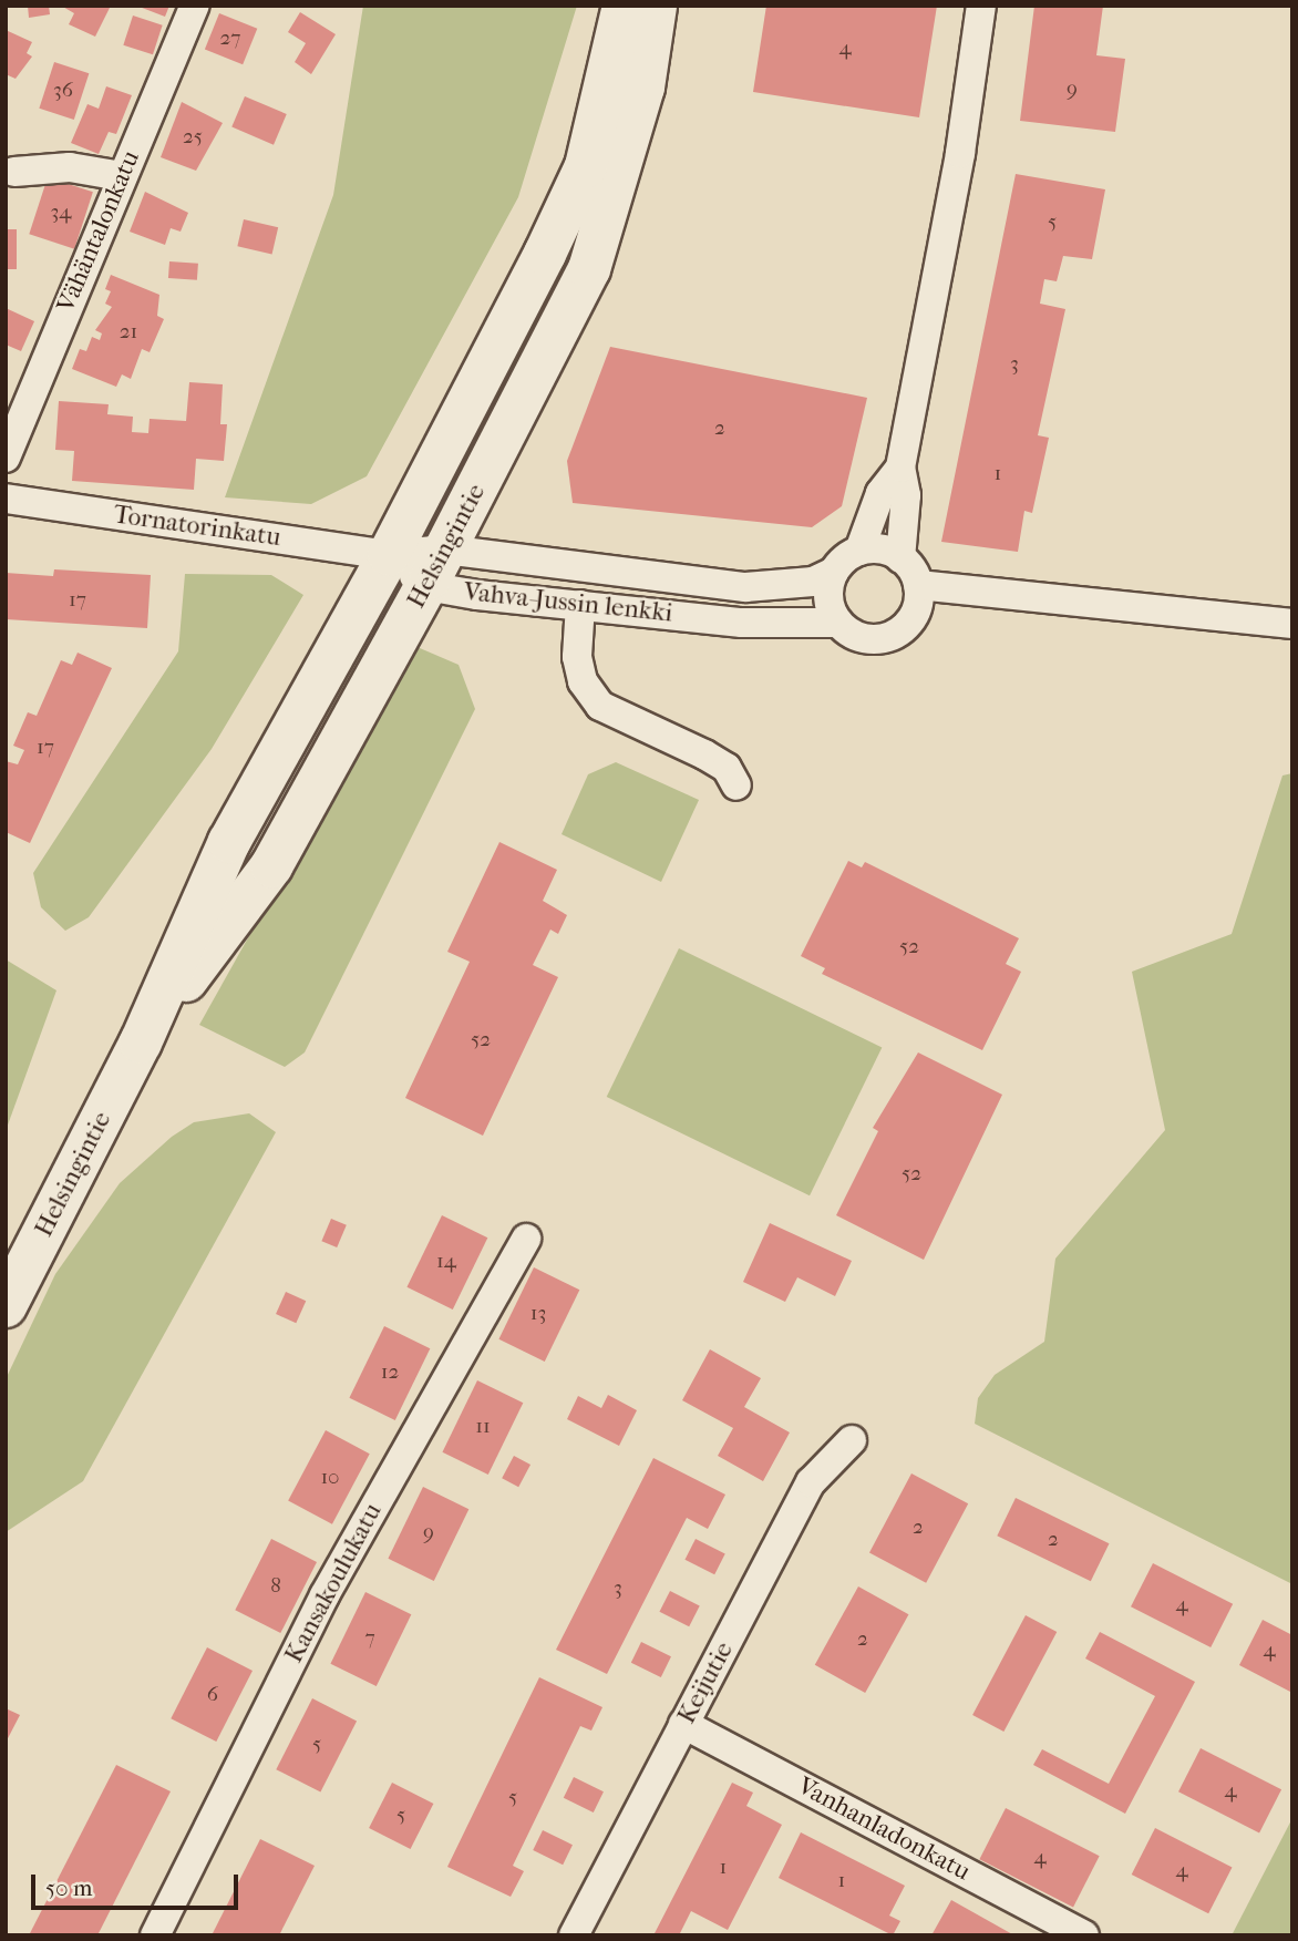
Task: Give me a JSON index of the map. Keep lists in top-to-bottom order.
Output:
{
  "streets": {
    "main road": ["Helsingintie"],
    "street": [
      "Vähäntalonkatu",
      "Tornatorinkatu",
      "Vahva-Jussin lenkki",
      "Kansakoulukatu",
      "Keijutie",
      "Vanhanladonkatu"
    ]
  },
  "crossings": [
    ["Tornatorinkatu", "Helsingintie"],
    ["Tornatorinkatu", "Vahva-Jussin lenkki"],
    ["Helsingintie", "Vahva-Jussin lenkki"],
    ["Keijutie", "Vanhanladonkatu"]
  ],
  "house_numbers": [
    "27",
    "4",
    "9",
    "36",
    "25",
    "34",
    "5",
    "21",
    "3",
    "2",
    "1",
    "17",
    "17",
    "52",
    "52",
    "52",
    "14",
    "13",
    "12",
    "11",
    "10",
    "2",
    "9",
    "2",
    "8",
    "3",
    "4",
    "7",
    "2",
    "4",
    "6",
    "5",
    "4",
    "5",
    "5",
    "4",
    "1",
    "4",
    "1"
  ],
  "scale_bar": "50 m"
}
